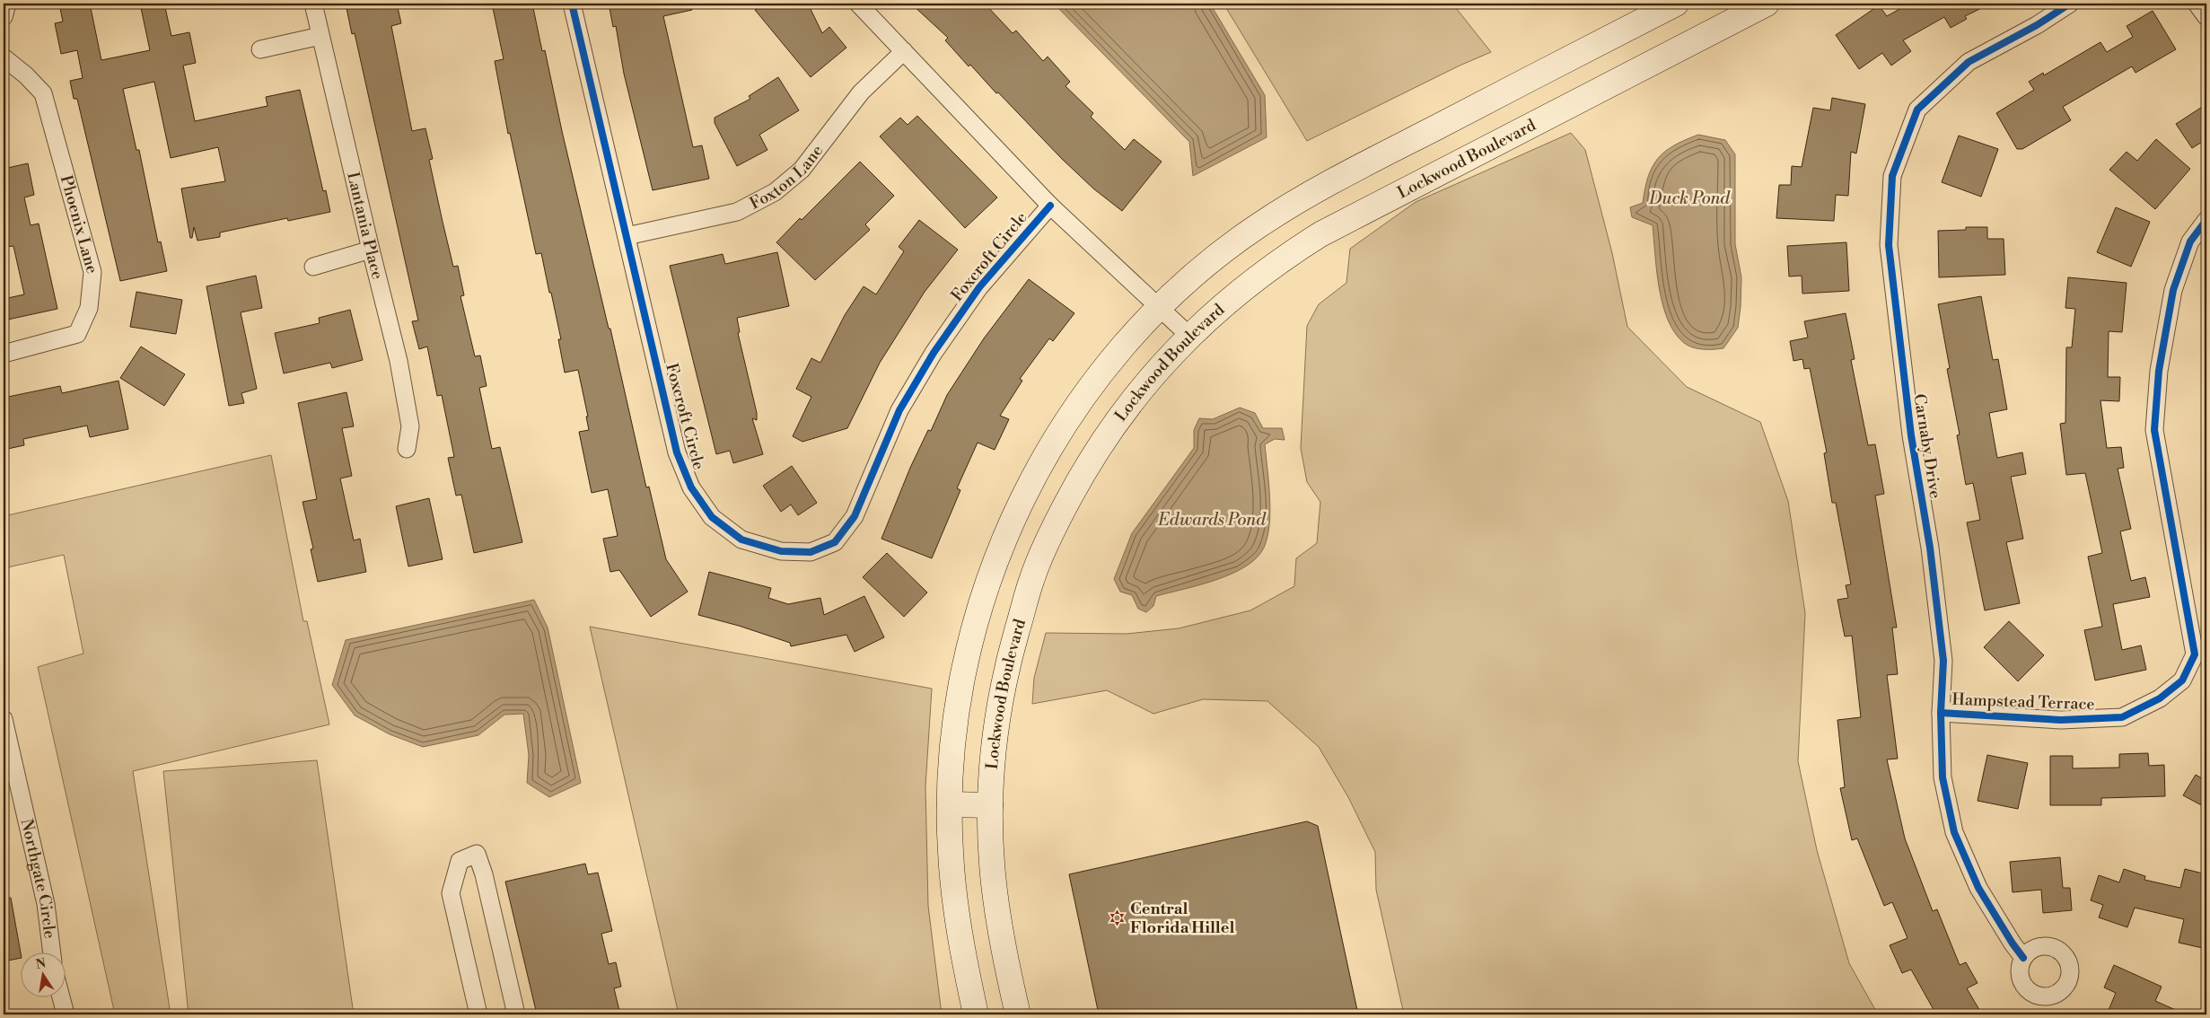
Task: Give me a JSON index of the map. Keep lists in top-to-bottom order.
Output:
{
  "streets": {
    "main road": ["Lockwood Boulevard"],
    "street": [
      "Foxton Lane",
      "Phoenix Lane",
      "Lantania Place",
      "Foxcroft Circle",
      "Carnaby Drive",
      "Hampstead Terrace",
      "Northgate Circle"
    ]
  },
  "crossings": [
    ["Foxton Lane", "Foxcroft Circle"],
    ["Carnaby Drive", "Hampstead Terrace"]
  ],
  "water": ["Duck Pond", "Edwards Pond"],
  "places": {
    "synagogue": ["Central Florida Hillel"]
  },
  "north": "top"
}
